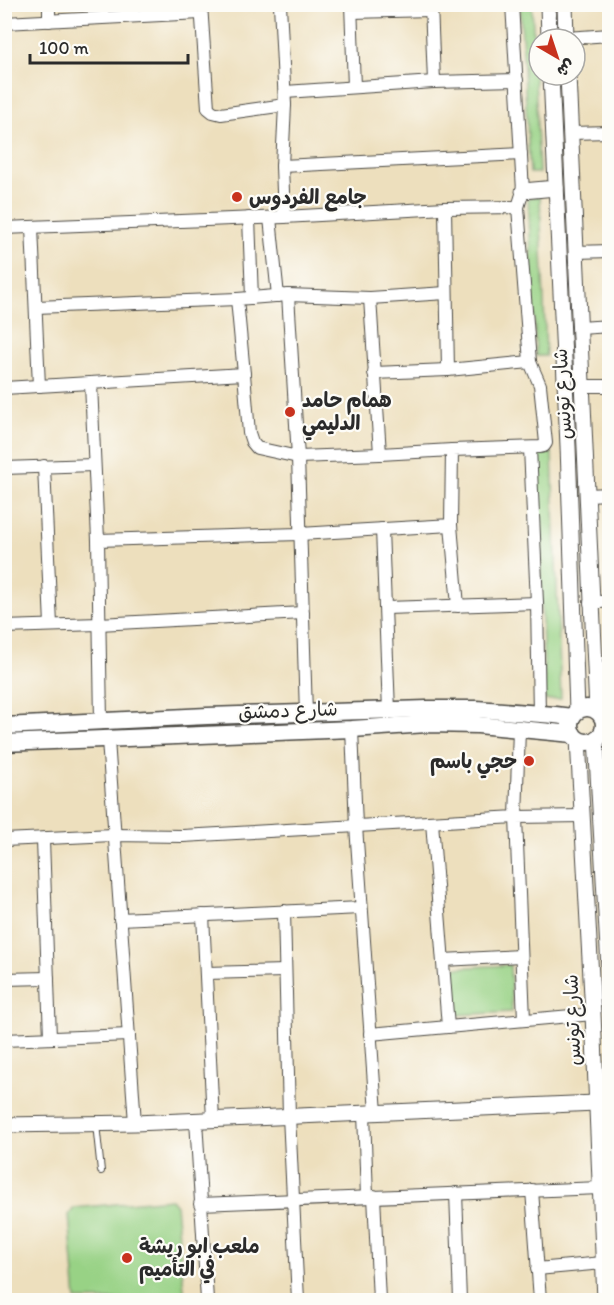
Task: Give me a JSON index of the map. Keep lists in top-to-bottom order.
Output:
{
  "streets": {
    "main road": ["شارع دمشق"],
    "street": ["شارع تونس"]
  },
  "crossings": [
    ["شارع تونس", "شارع دمشق"]
  ],
  "places": [
    "جامع الفردوس",
    "همام حامد الدليمي",
    "حجي باسم",
    "ملعب ابو ريشة في التأميم"
  ],
  "scale_bar": "100 m",
  "north": "bottom right"
}
